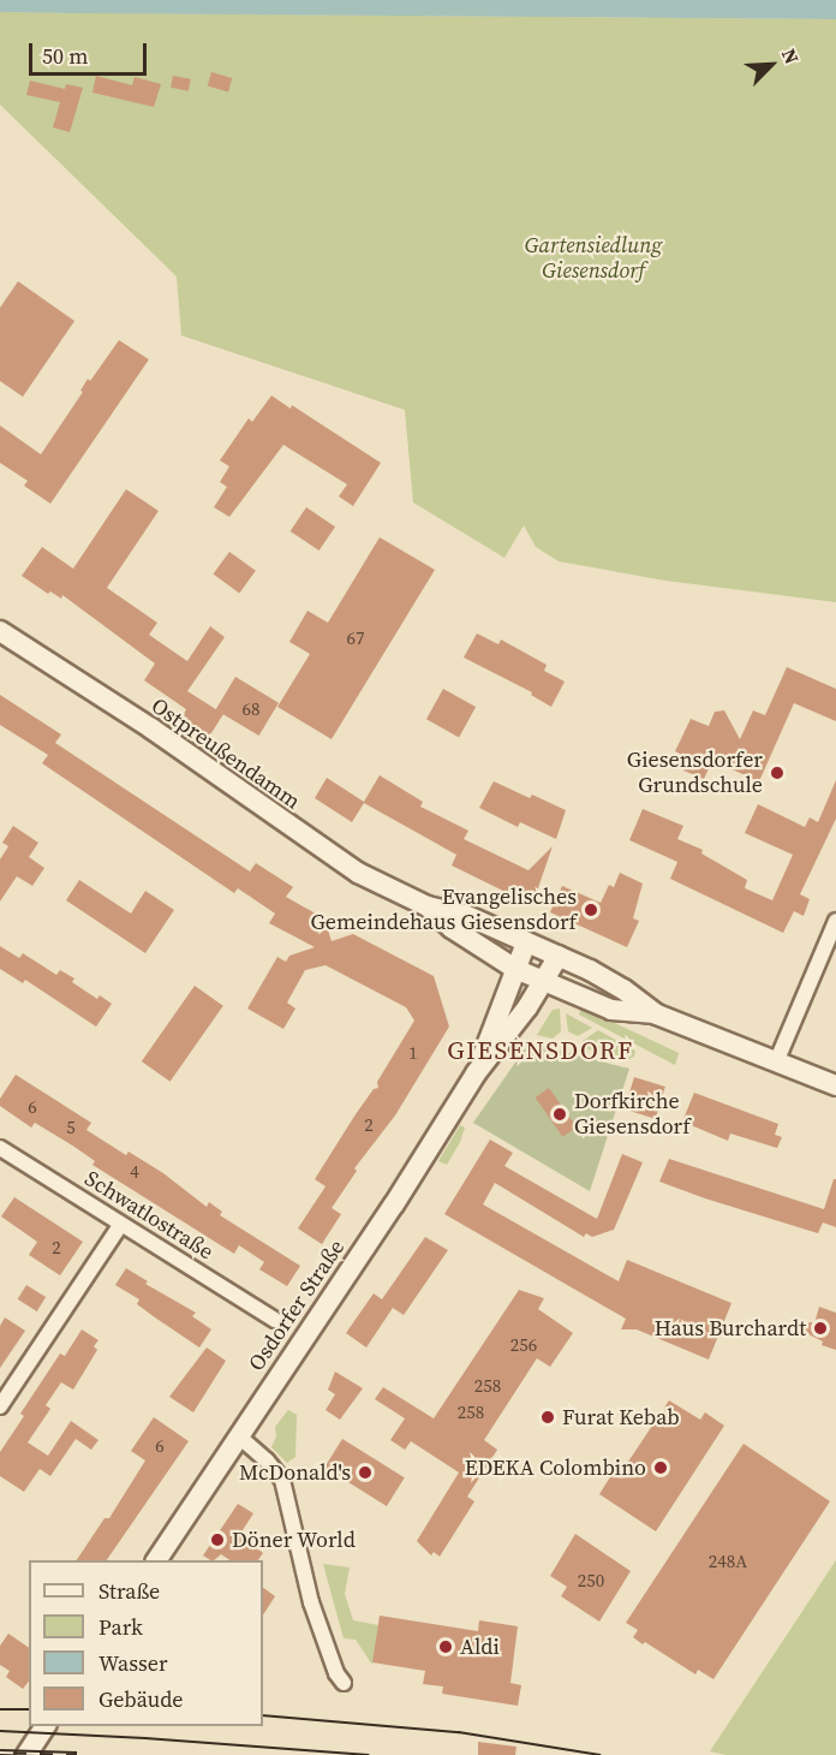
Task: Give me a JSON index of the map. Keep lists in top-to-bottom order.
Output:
{
  "streets": {
    "main road": ["Ostpreußendamm", "Osdorfer Straße"],
    "street": ["Schwatlostraße"]
  },
  "crossings": [
    ["Ostpreußendamm", "Osdorfer Straße"]
  ],
  "districts": ["GIESENSDORF"],
  "parks": ["Gartensiedlung Giesensdorf"],
  "places": [
    "Giesensdorfer Grundschule",
    "Evangelisches Gemeindehaus Giesensdorf",
    "Dorfkirche Giesensdorf",
    "Haus Burchardt",
    "Furat Kebab",
    "EDEKA Colombino",
    "McDonald's",
    "Döner World",
    "Aldi"
  ],
  "house_numbers": [
    "67",
    "68",
    "1",
    "6",
    "2",
    "5",
    "4",
    "2",
    "256",
    "258",
    "258",
    "6",
    "248A",
    "250"
  ],
  "legend": [
    "Straße",
    "Park",
    "Wasser",
    "Gebäude"
  ],
  "scale_bar": "50 m",
  "north": "top right"
}
